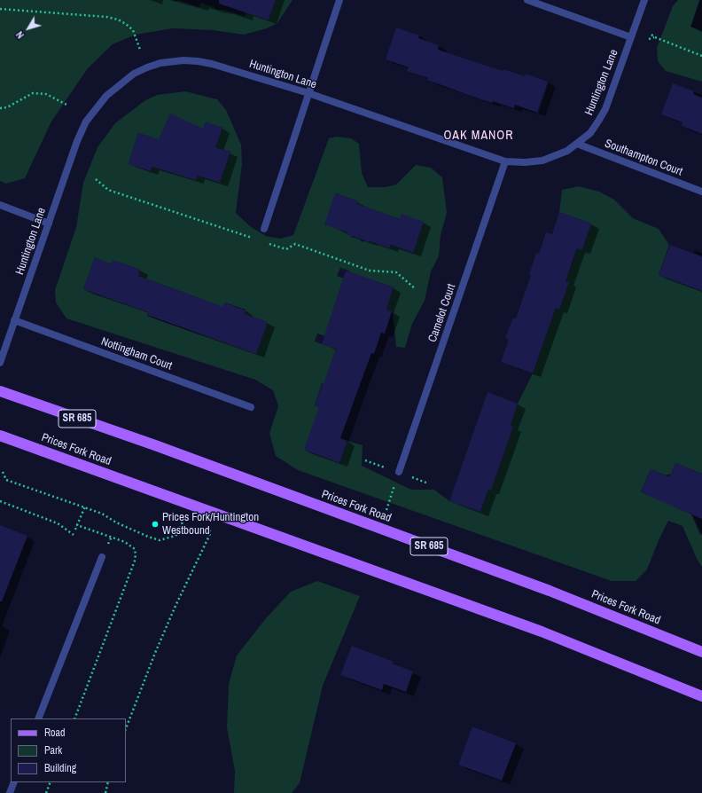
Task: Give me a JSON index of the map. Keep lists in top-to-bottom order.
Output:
{
  "streets": {
    "main road": ["SR 685", "Prices Fork Road"],
    "street": [
      "Huntington Lane",
      "Southampton Court",
      "Camelot Court",
      "Nottingham Court"
    ]
  },
  "crossings": [
    ["Huntington Lane", "Southampton Court"],
    ["Huntington Lane", "Camelot Court"],
    ["Huntington Lane", "Nottingham Court"]
  ],
  "districts": ["OAK MANOR"],
  "places": ["Prices Fork/Huntington Westbound"],
  "legend": ["Road", "Park", "Building"],
  "north": "bottom left"
}
